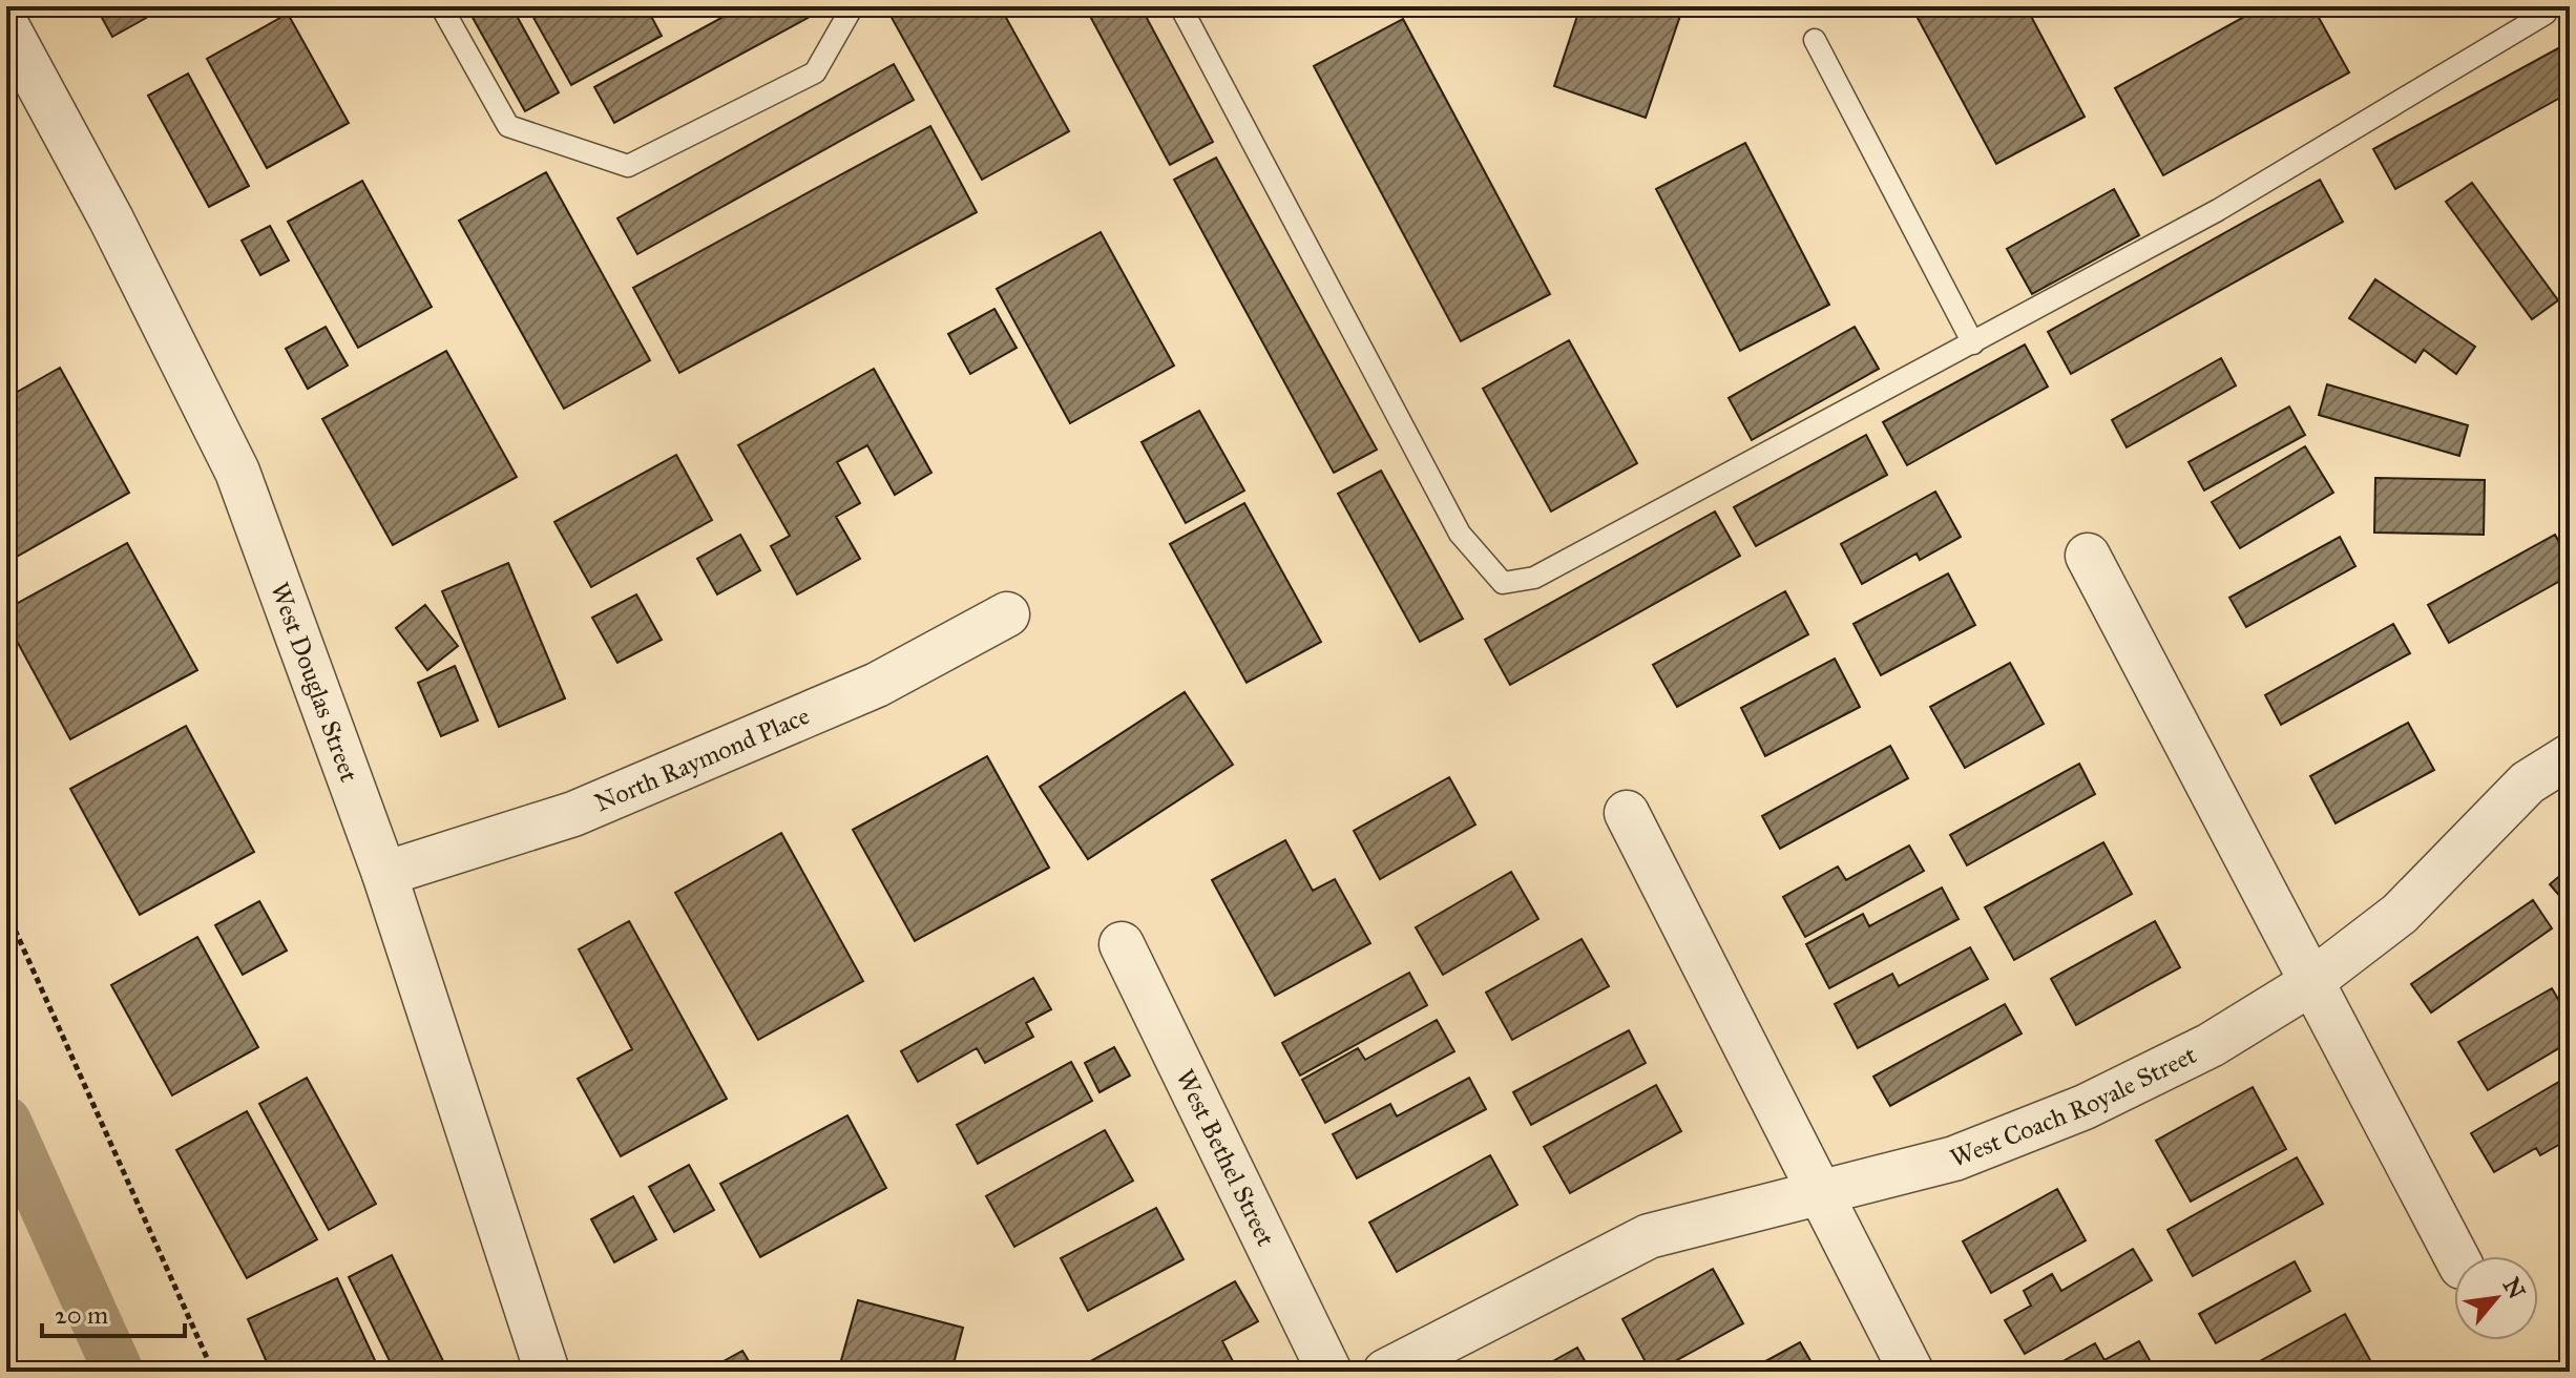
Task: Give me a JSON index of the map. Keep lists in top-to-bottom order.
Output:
{
  "streets": {
    "street": [
      "West Douglas Street",
      "North Raymond Place",
      "West Coach Royale Street",
      "West Bethel Street"
    ]
  },
  "crossings": [
    ["West Douglas Street", "North Raymond Place"]
  ],
  "scale_bar": "20 m",
  "north": "top right"
}
